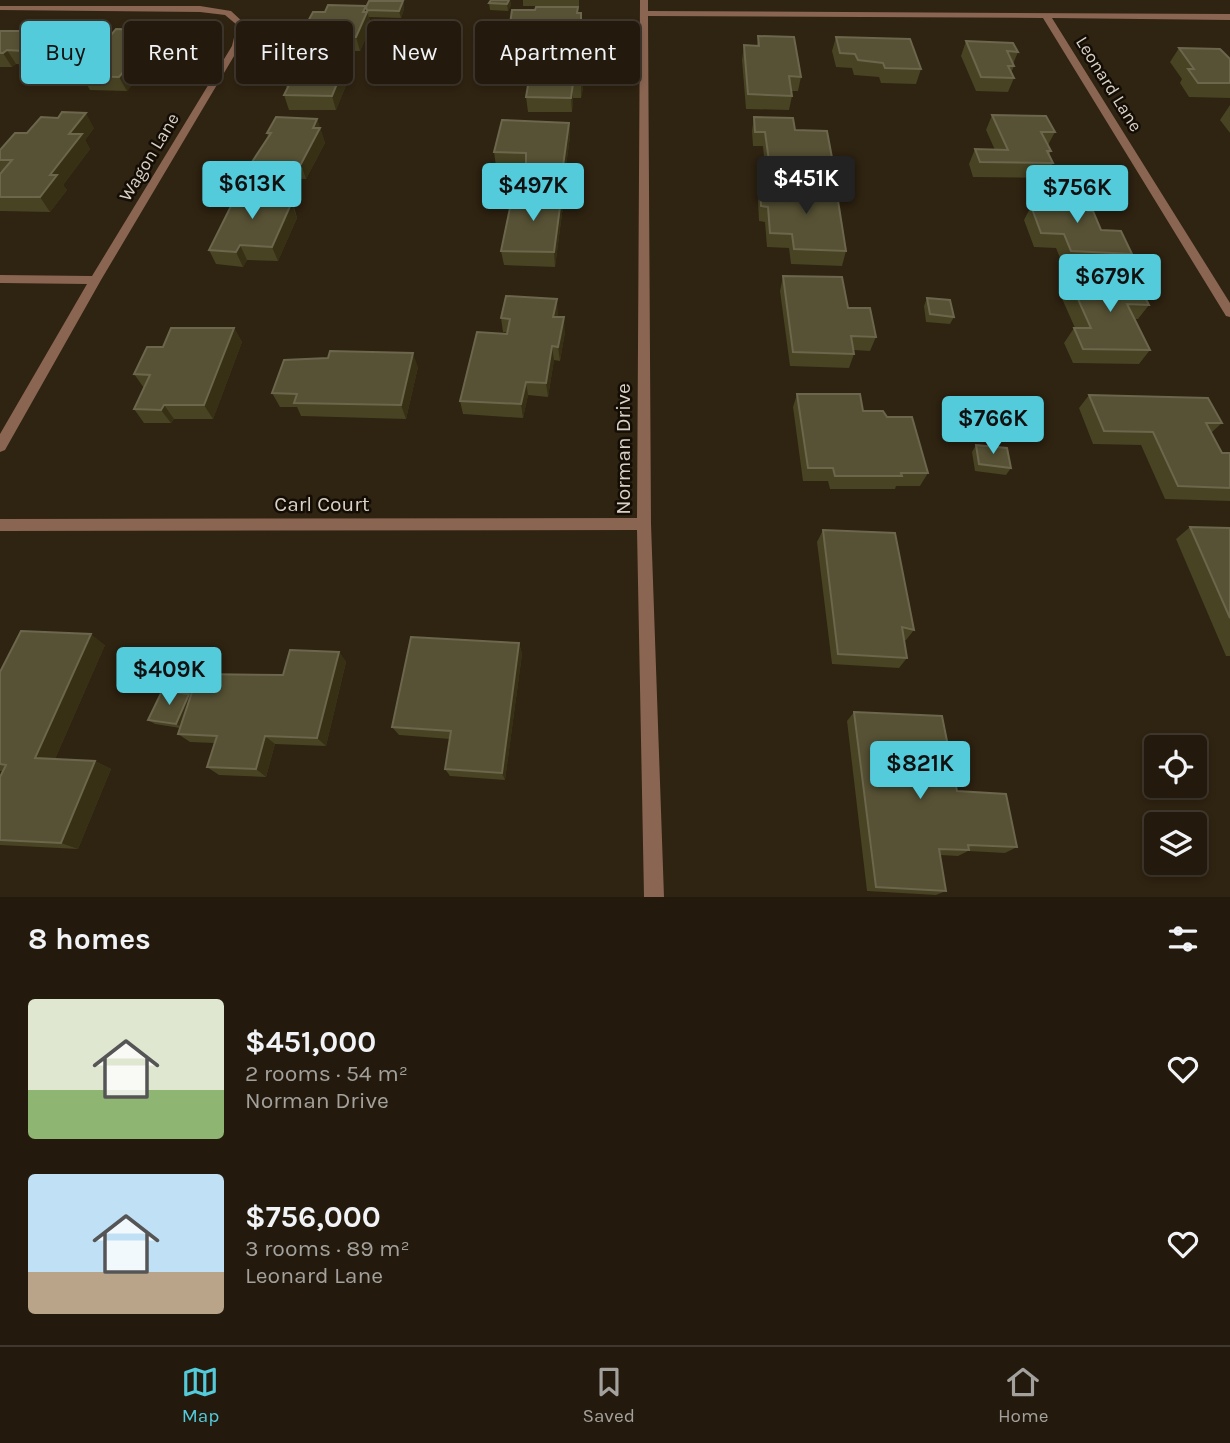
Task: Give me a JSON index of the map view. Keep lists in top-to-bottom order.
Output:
{
  "streets": {
    "street": [
      "Leonard Lane",
      "Wagon Lane",
      "Norman Drive",
      "Carl Court"
    ]
  },
  "crossings": [
    ["Norman Drive", "Carl Court"]
  ],
  "page": {
    "chip": [
      "Buy",
      "Rent",
      "Filters",
      "New",
      "Apartment"
    ],
    "price": [
      "$451K",
      "$613K",
      "$497K",
      "$756K",
      "$679K",
      "$766K",
      "$409K",
      "$821K"
    ],
    "heading": "8 homes",
    "list": [
      {
        "name": "$451,000",
        "note": "2 rooms · 54 m² · Norman Drive"
      },
      {
        "name": "$756,000",
        "note": "3 rooms · 89 m² · Leonard Lane"
      }
    ],
    "tabs": ["Map", "Saved", "Home"]
  }
}
